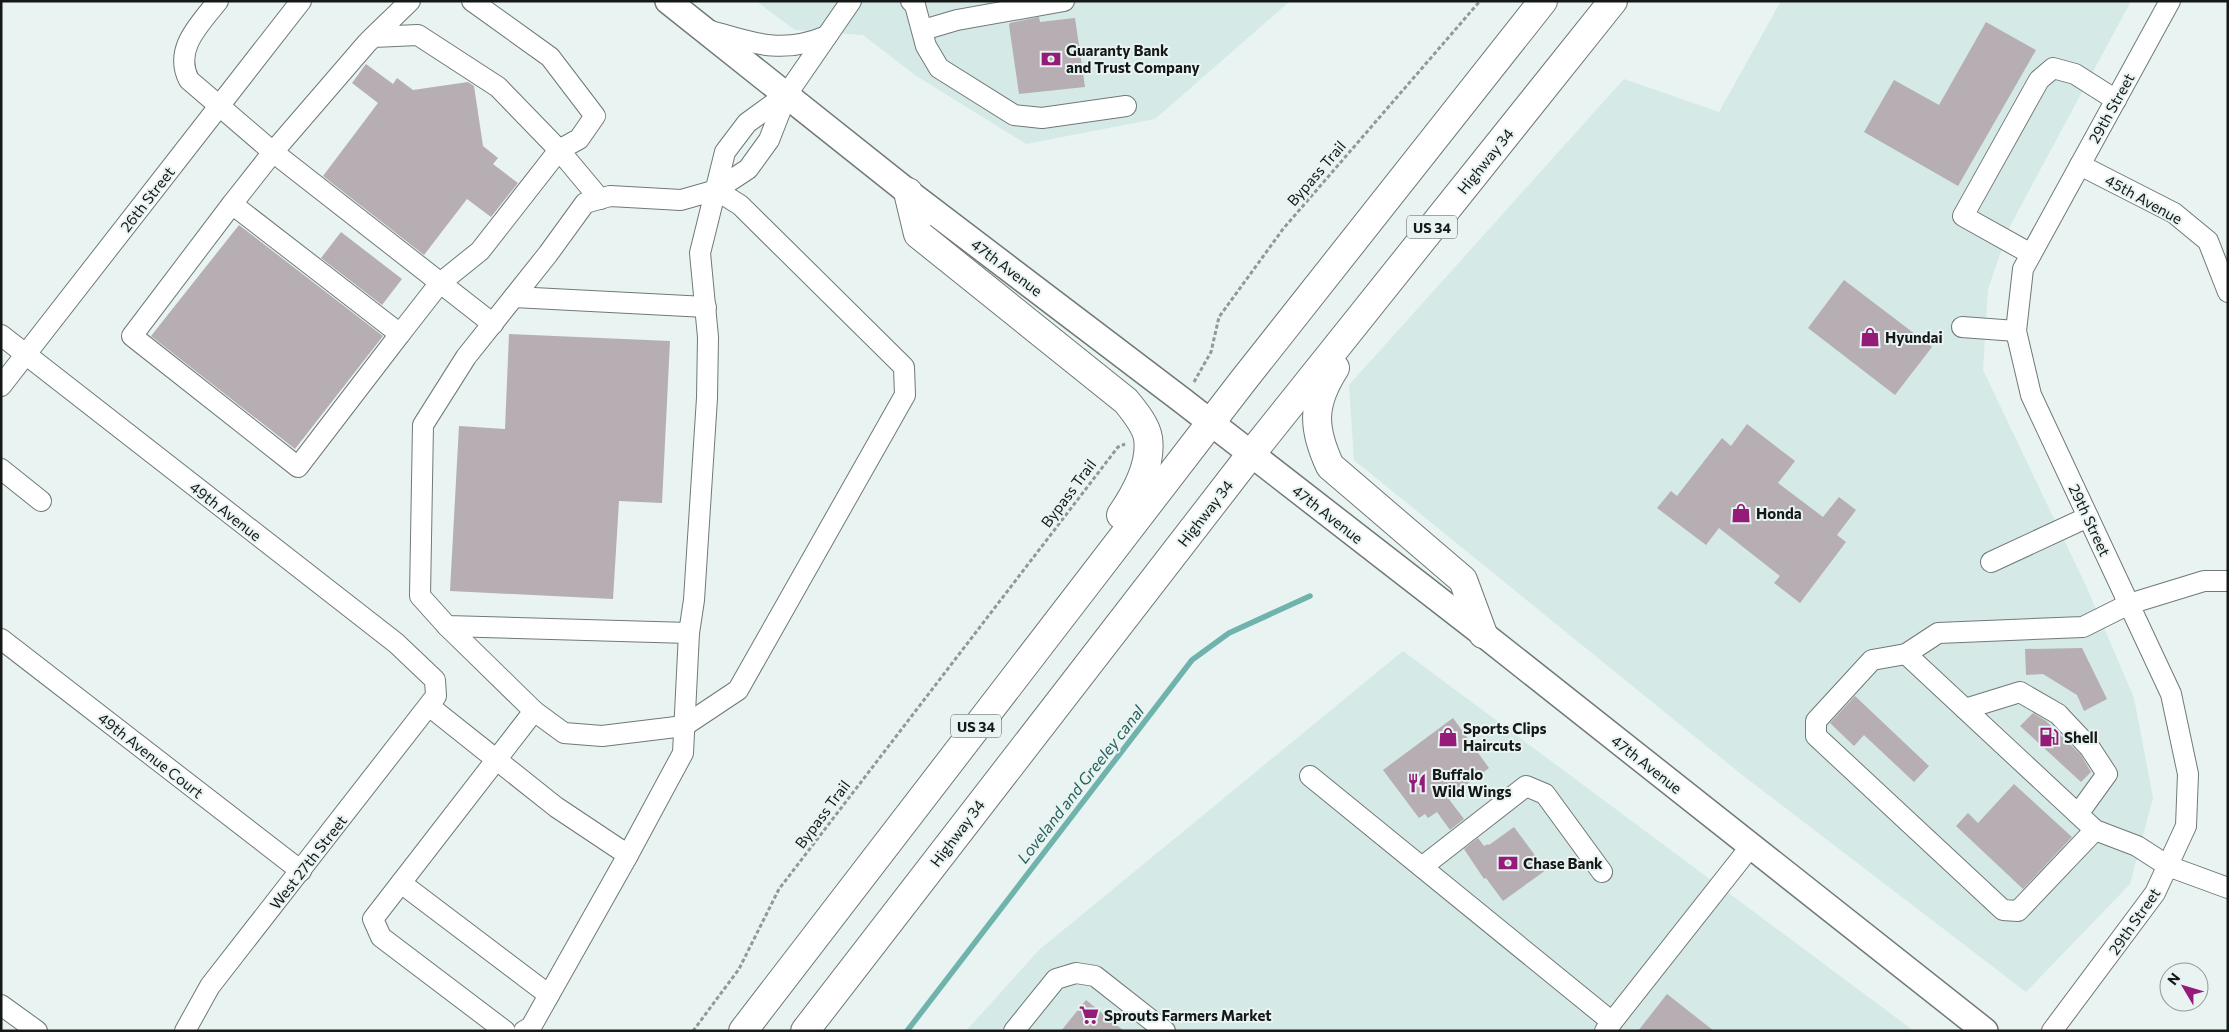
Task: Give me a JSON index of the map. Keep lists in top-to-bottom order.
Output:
{
  "streets": {
    "highway": ["Highway 34", "US 34"],
    "main road": ["47th Avenue"],
    "street": [
      "29th Street",
      "26th Street",
      "45th Avenue",
      "49th Avenue",
      "49th Avenue Court",
      "West 27th Street"
    ],
    "path": ["Bypass Trail"]
  },
  "crossings": [
    ["29th Street", "45th Avenue"],
    ["Highway 34", "47th Avenue"],
    ["Bypass Trail", "47th Avenue"],
    ["26th Street", "49th Avenue"],
    ["US 34", "47th Avenue"],
    ["49th Avenue", "West 27th Street"],
    ["49th Avenue Court", "West 27th Street"]
  ],
  "water": ["Loveland and Greeley canal"],
  "places": {
    "bank": ["Guaranty Bank and Trust Company", "Chase Bank"],
    "shop": ["Hyundai", "Honda", "Sports Clips Haircuts"],
    "fuel station": ["Shell"],
    "restaurant": ["Buffalo Wild Wings"],
    "supermarket": ["Sprouts Farmers Market"]
  },
  "north": "top left"
}
